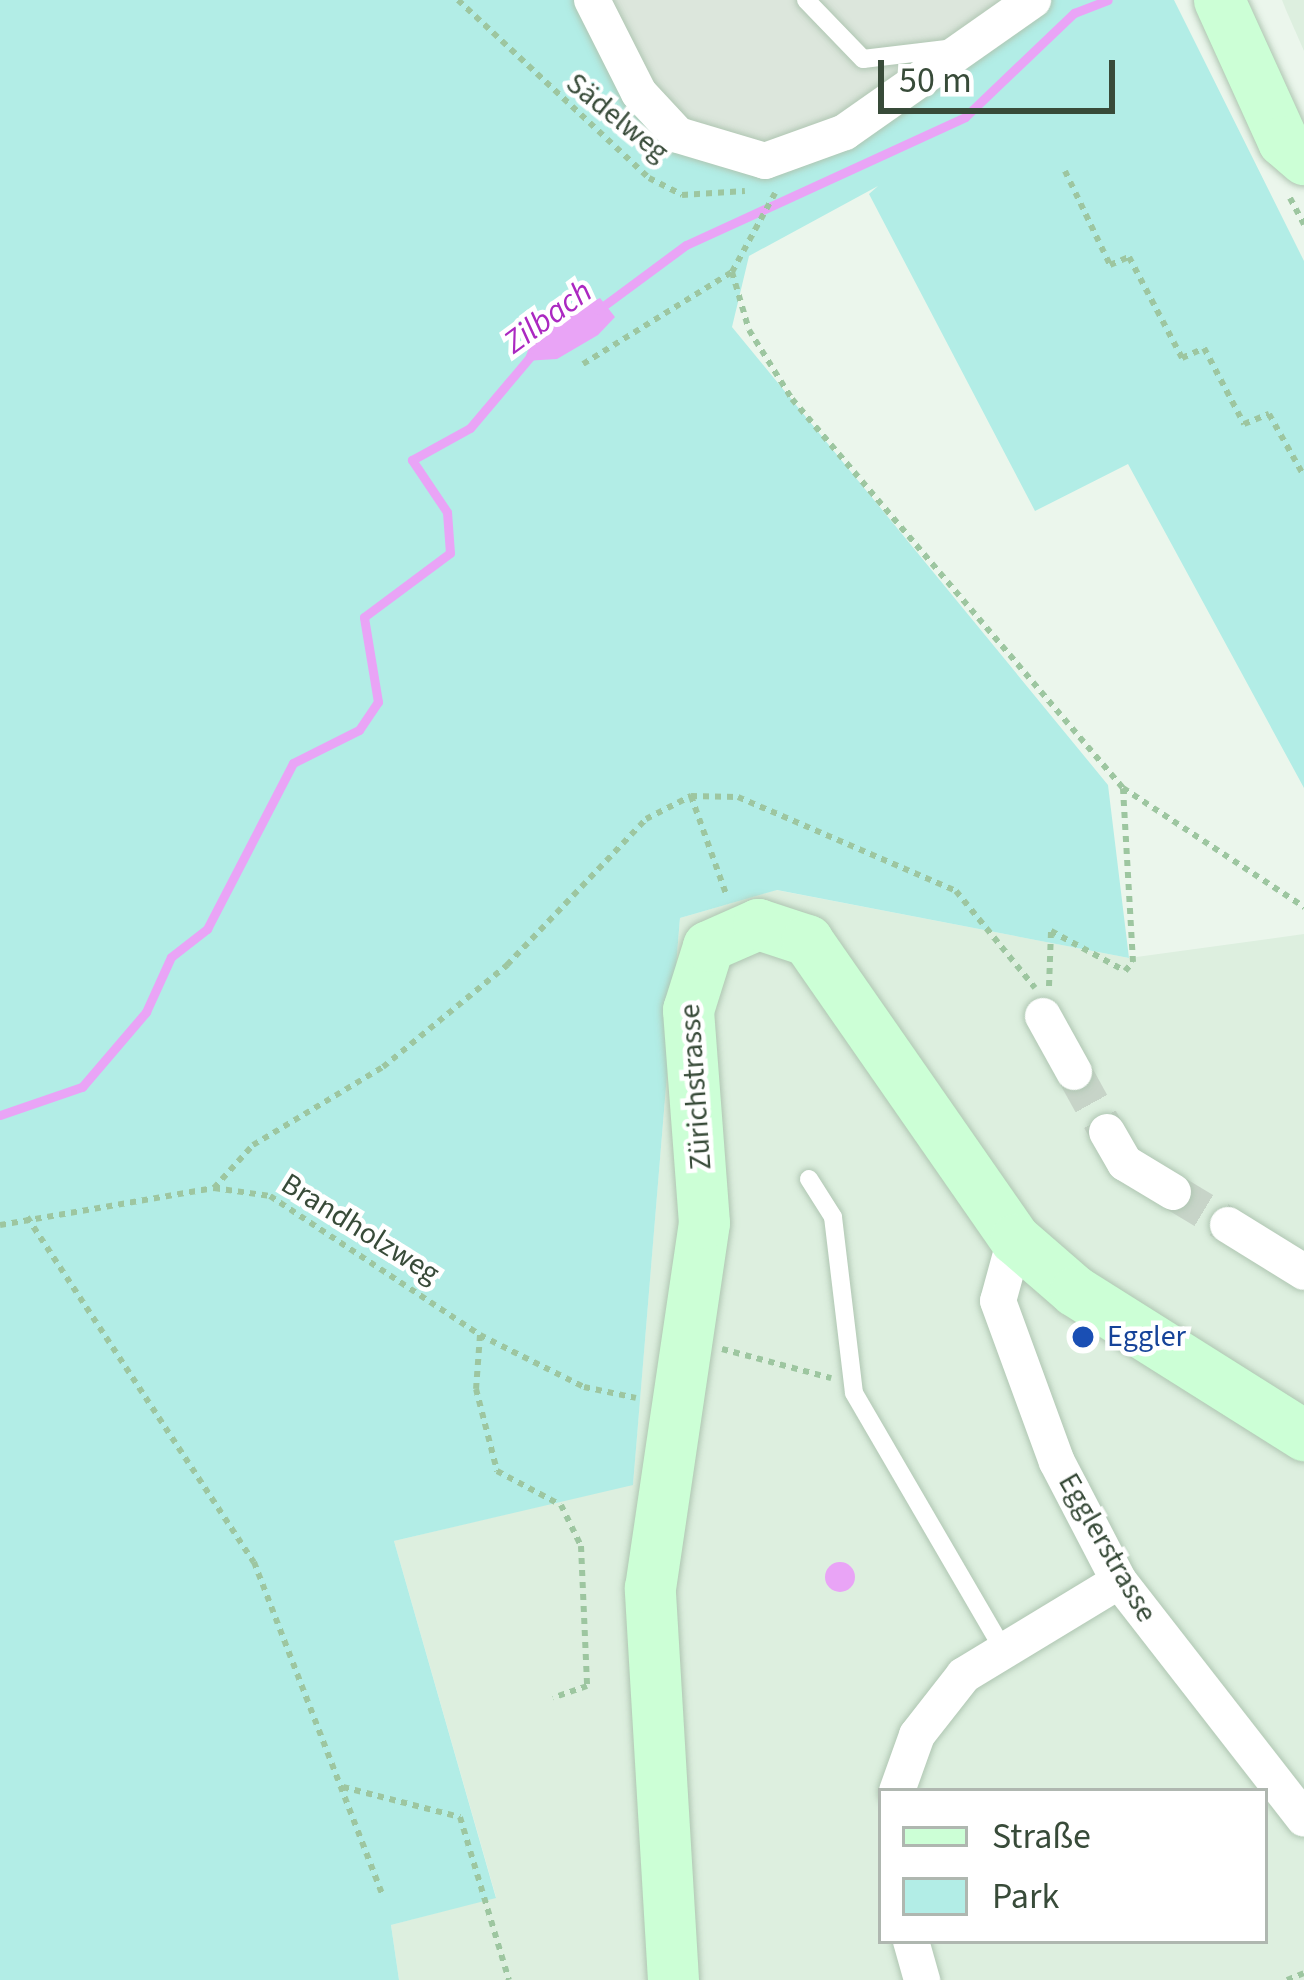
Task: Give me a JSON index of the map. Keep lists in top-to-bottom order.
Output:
{
  "streets": {
    "main road": ["Zürichstrasse"],
    "street": ["Egglerstrasse"],
    "path": ["Sädelweg", "Brandholzweg"]
  },
  "crossings": [
    ["Zürichstrasse", "Brandholzweg"]
  ],
  "water": ["Zilbach"],
  "places": ["Eggler"],
  "legend": ["Straße", "Park"],
  "scale_bar": "50 m"
}
